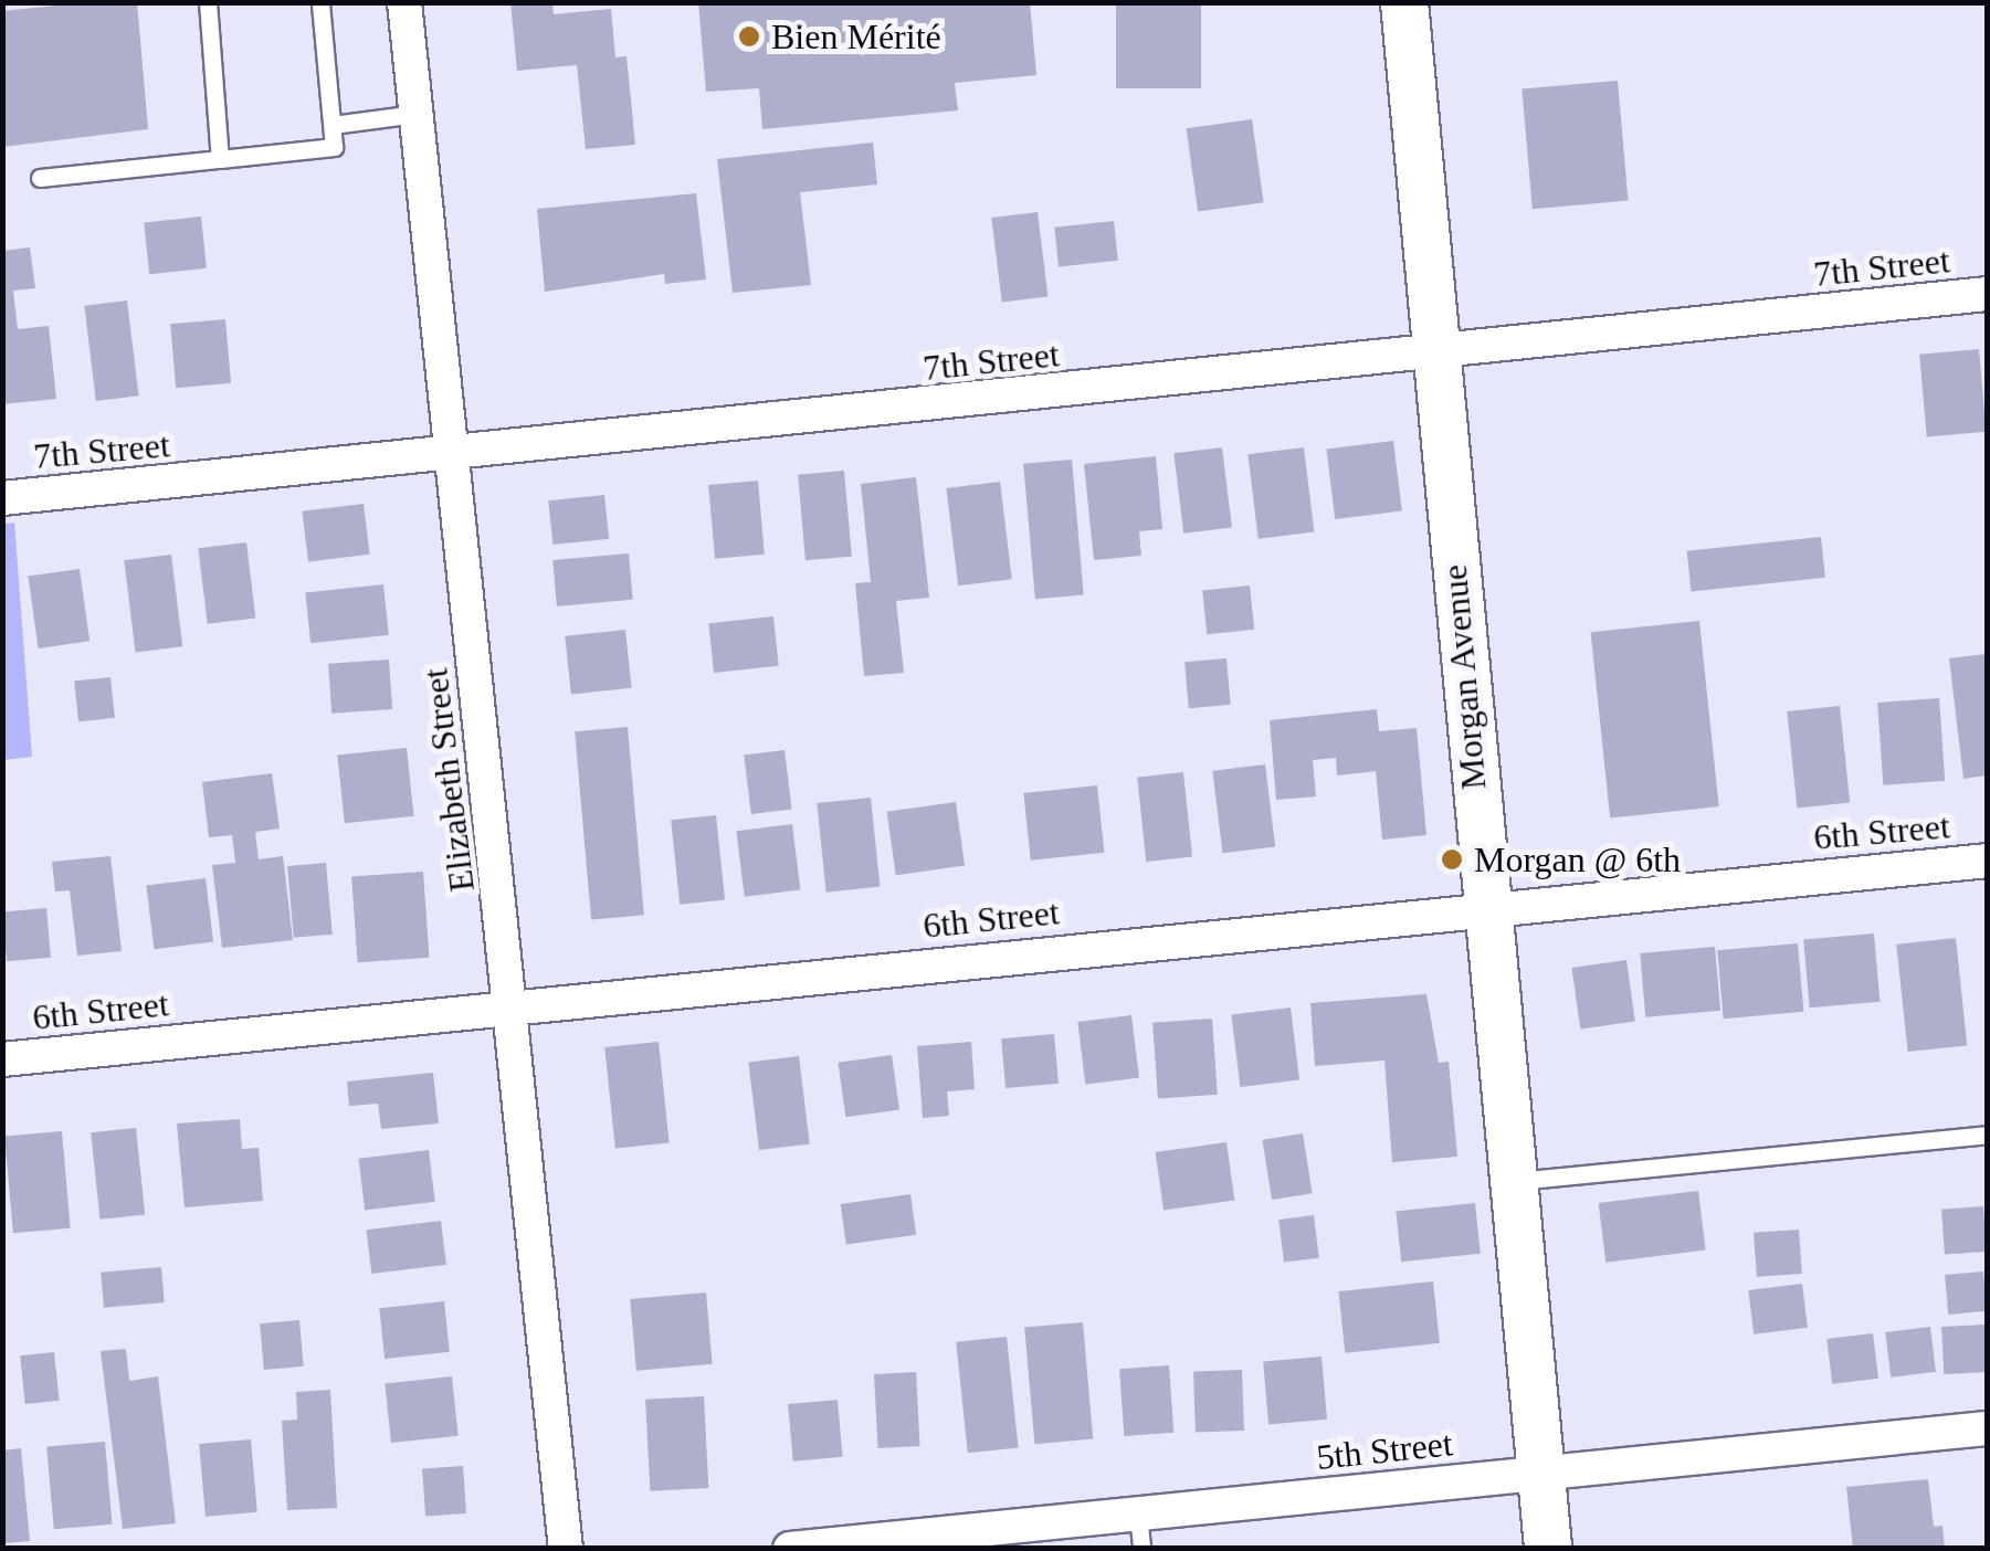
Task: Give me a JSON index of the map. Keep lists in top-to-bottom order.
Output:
{
  "streets": {
    "main road": ["Morgan Avenue"],
    "street": [
      "7th Street",
      "Elizabeth Street",
      "6th Street",
      "5th Street"
    ]
  },
  "crossings": [
    ["7th Street", "Morgan Avenue"],
    ["7th Street", "Elizabeth Street"],
    ["Morgan Avenue", "6th Street"],
    ["Morgan Avenue", "5th Street"],
    ["Elizabeth Street", "6th Street"]
  ],
  "places": ["Bien Mérité", "Morgan @ 6th"]
}
